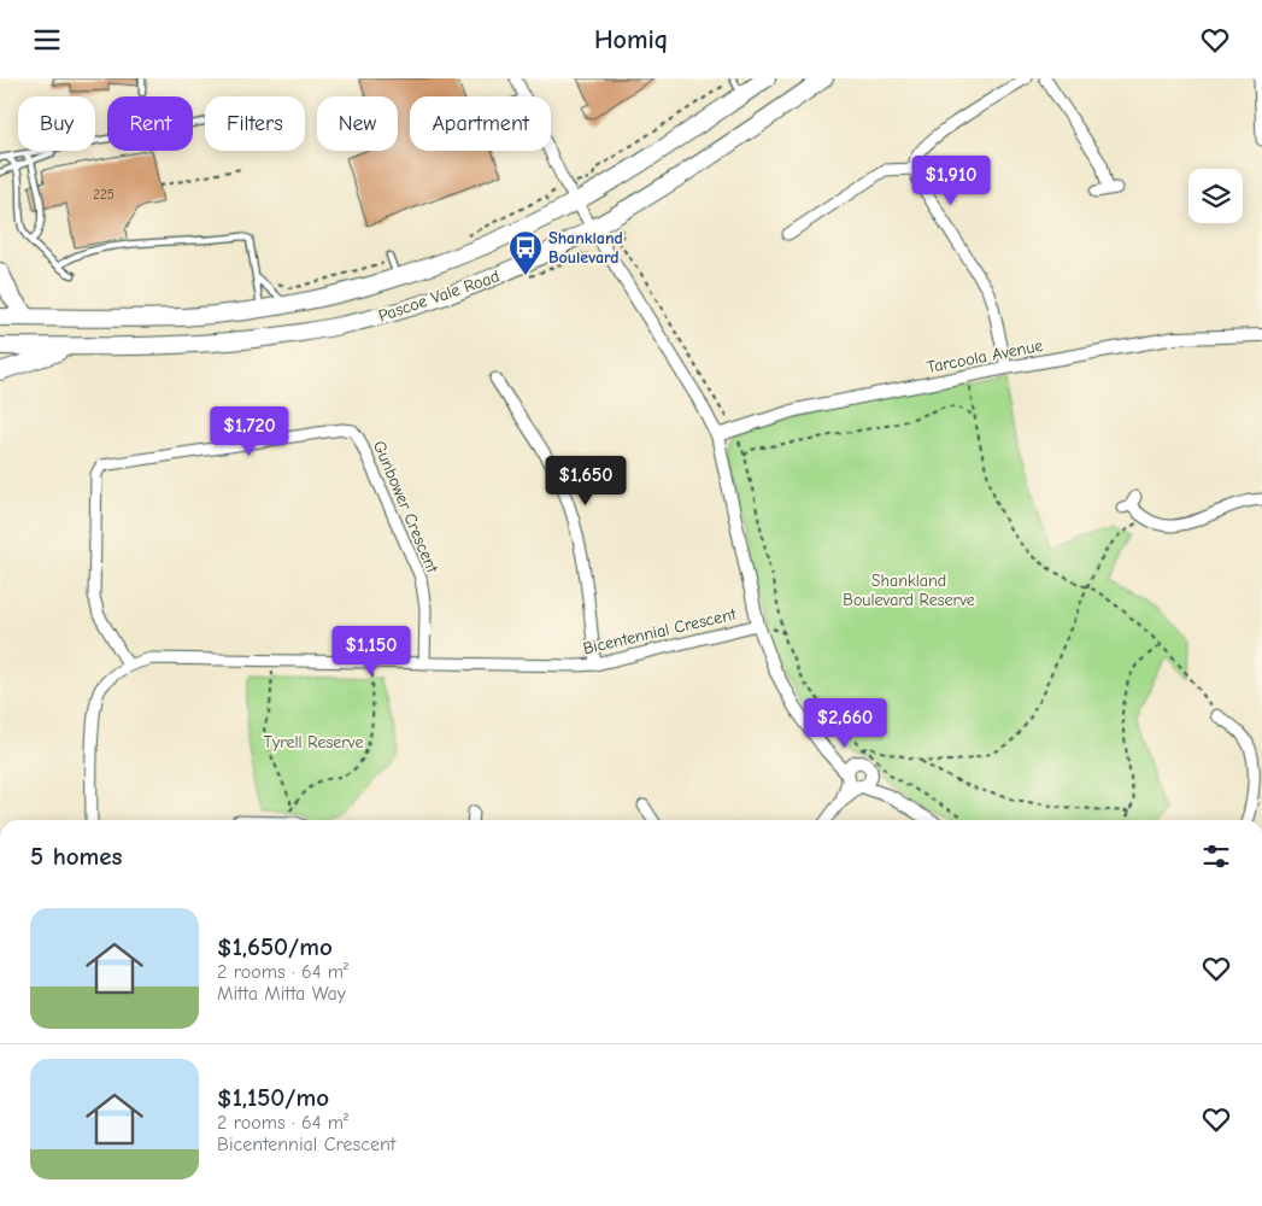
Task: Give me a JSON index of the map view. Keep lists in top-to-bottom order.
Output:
{
  "streets": {
    "main road": ["Pascoe Vale Road"],
    "street": ["Tarcoola Avenue", "Gunbower Crescent", "Bicentennial Crescent"]
  },
  "crossings": [
    ["Gunbower Crescent", "Bicentennial Crescent"]
  ],
  "parks": ["Shankland Boulevard Reserve", "Tyrell Reserve"],
  "places": {
    "bus stop": ["Shankland Boulevard"]
  },
  "house_numbers": ["225"],
  "page": {
    "header": "Homiq",
    "chip": [
      "Buy",
      "Rent",
      "Filters",
      "New",
      "Apartment"
    ],
    "price": [
      "$1,910",
      "$1,720",
      "$1,650",
      "$1,150",
      "$2,660"
    ],
    "heading": "5 homes",
    "list": [
      {
        "name": "$1,650/mo",
        "note": "2 rooms · 64 m² · Mitta Mitta Way"
      },
      {
        "name": "$1,150/mo",
        "note": "2 rooms · 64 m² · Bicentennial Crescent"
      }
    ]
  }
}
